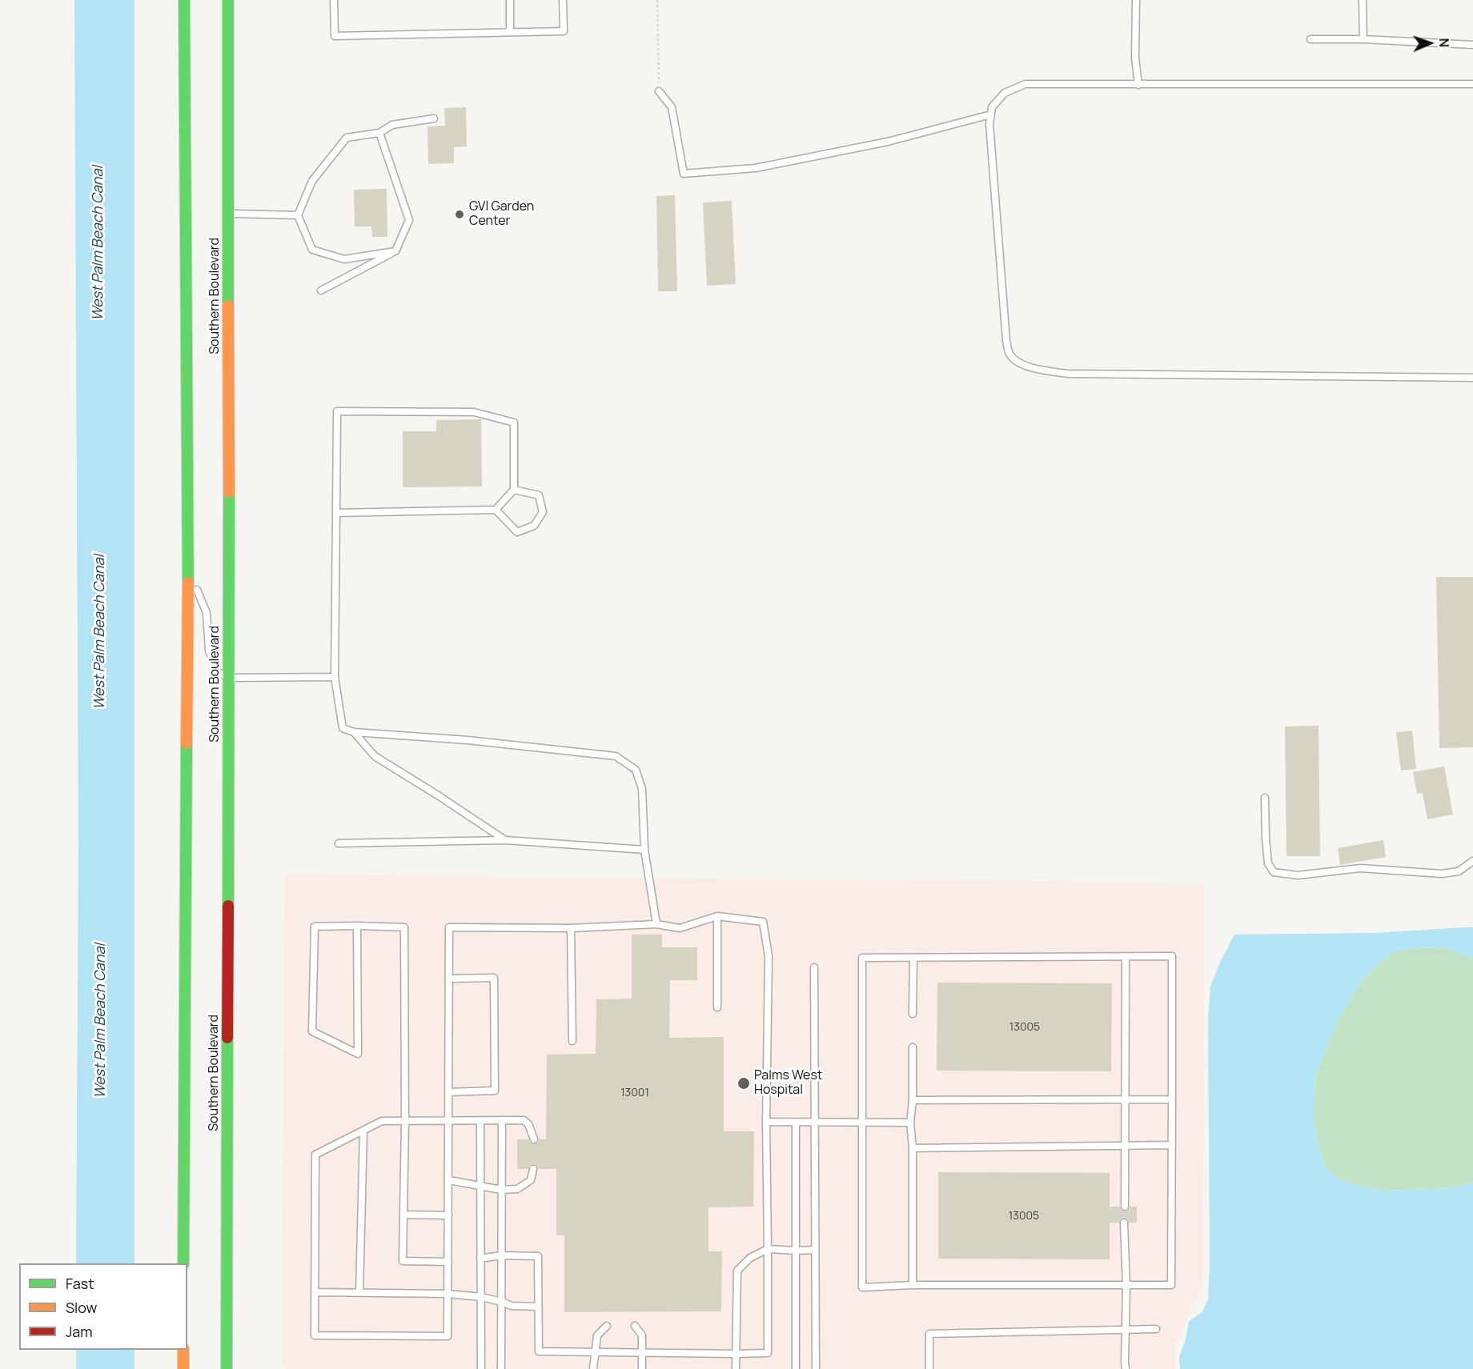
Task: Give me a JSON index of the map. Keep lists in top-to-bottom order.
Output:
{
  "streets": {
    "highway": ["Southern Boulevard"]
  },
  "water": ["West Palm Beach Canal"],
  "places": ["GVI Garden Center", "Palms West Hospital"],
  "house_numbers": ["13005", "13001", "13005"],
  "legend": ["Fast", "Slow", "Jam"],
  "north": "right"
}
